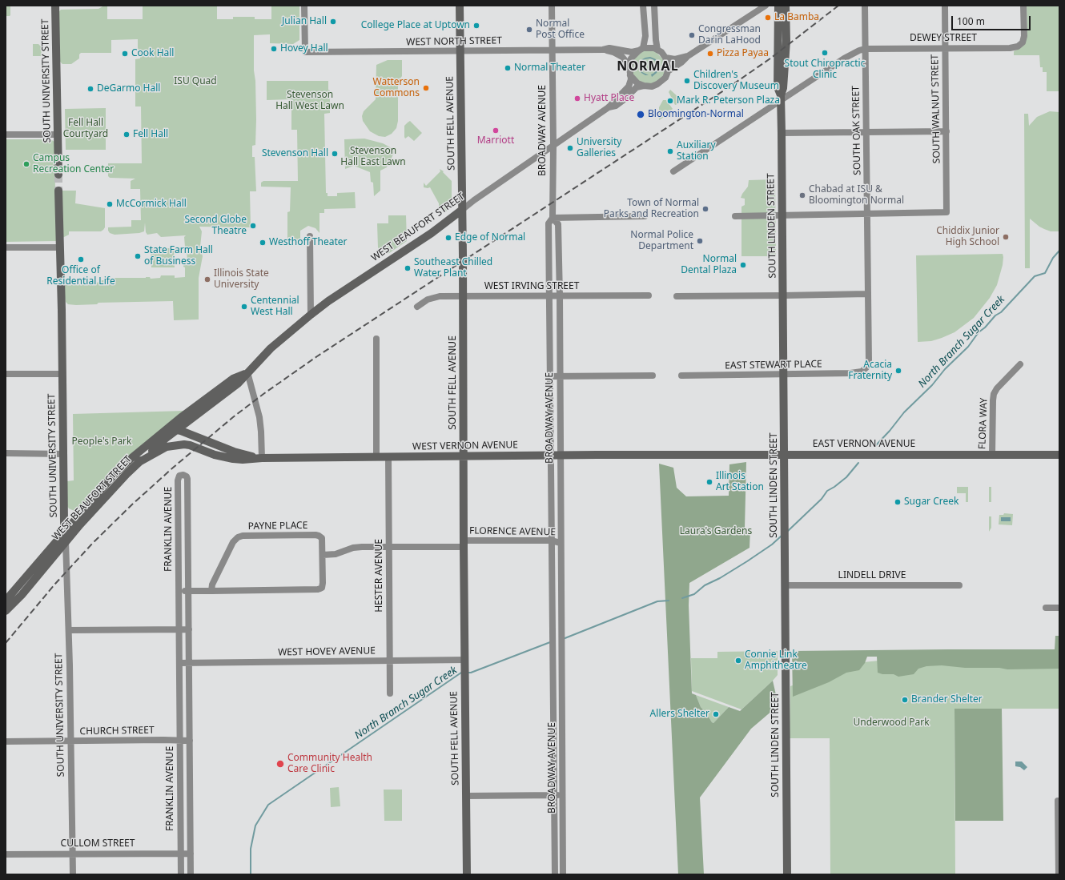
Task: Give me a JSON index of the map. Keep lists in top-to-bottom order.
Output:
{
  "streets": {
    "main road": [
      "SOUTH UNIVERSITY STREET",
      "SOUTH FELL AVENUE",
      "SOUTH LINDEN STREET",
      "WEST BEAUFORT STREET",
      "EAST VERNON AVENUE",
      "WEST VERNON AVENUE"
    ],
    "street": [
      "DEWEY STREET",
      "WEST NORTH STREET",
      "SOUTH WALNUT STREET",
      "BROADWAY AVENUE",
      "SOUTH OAK STREET",
      "WEST IRVING STREET",
      "EAST STEWART PLACE",
      "FLORA WAY",
      "PAYNE PLACE",
      "FRANKLIN AVENUE",
      "FLORENCE AVENUE",
      "HESTER AVENUE",
      "LINDELL DRIVE",
      "WEST HOVEY AVENUE",
      "CHURCH STREET",
      "CULLOM STREET"
    ]
  },
  "crossings": [
    ["DEWEY STREET", "SOUTH WALNUT STREET"],
    ["DEWEY STREET", "SOUTH OAK STREET"],
    ["WEST NORTH STREET", "SOUTH FELL AVENUE"],
    ["WEST NORTH STREET", "BROADWAY AVENUE"],
    ["WEST NORTH STREET", "WEST BEAUFORT STREET"],
    ["SOUTH UNIVERSITY STREET", "WEST BEAUFORT STREET"],
    ["SOUTH UNIVERSITY STREET", "CHURCH STREET"],
    ["SOUTH UNIVERSITY STREET", "CULLOM STREET"],
    ["SOUTH WALNUT STREET", "SOUTH OAK STREET"],
    ["SOUTH FELL AVENUE", "WEST BEAUFORT STREET"],
    ["SOUTH FELL AVENUE", "WEST IRVING STREET"],
    ["SOUTH FELL AVENUE", "WEST VERNON AVENUE"],
    ["SOUTH FELL AVENUE", "FLORENCE AVENUE"],
    ["SOUTH FELL AVENUE", "WEST HOVEY AVENUE"],
    ["BROADWAY AVENUE", "WEST BEAUFORT STREET"],
    ["BROADWAY AVENUE", "WEST IRVING STREET"],
    ["BROADWAY AVENUE", "WEST VERNON AVENUE"],
    ["BROADWAY AVENUE", "FLORENCE AVENUE"],
    ["SOUTH OAK STREET", "EAST STEWART PLACE"],
    ["SOUTH LINDEN STREET", "EAST STEWART PLACE"],
    ["SOUTH LINDEN STREET", "EAST VERNON AVENUE"],
    ["SOUTH LINDEN STREET", "LINDELL DRIVE"],
    ["WEST BEAUFORT STREET", "WEST VERNON AVENUE"],
    ["FLORA WAY", "EAST VERNON AVENUE"],
    ["EAST VERNON AVENUE", "WEST VERNON AVENUE"],
    ["WEST VERNON AVENUE", "HESTER AVENUE"],
    ["PAYNE PLACE", "FRANKLIN AVENUE"],
    ["FRANKLIN AVENUE", "WEST HOVEY AVENUE"],
    ["FRANKLIN AVENUE", "CHURCH STREET"],
    ["FRANKLIN AVENUE", "CULLOM STREET"],
    ["FLORENCE AVENUE", "HESTER AVENUE"],
    ["HESTER AVENUE", "WEST HOVEY AVENUE"]
  ],
  "districts": ["NORMAL"],
  "water": ["North Branch Sugar Creek"],
  "parks": [
    "ISU Quad",
    "Stevenson Hall West Lawn",
    "Fell Hall Courtyard",
    "Stevenson Hall East Lawn",
    "People's Park",
    "Laura's Gardens",
    "Underwood Park"
  ],
  "places": [
    "La Bamba",
    "Julian Hall",
    "College Place at Uptown",
    "Normal Post Office",
    "Congressman Darin LaHood",
    "Hovey Hall",
    "Stout Chiropractic Clinic",
    "Cook Hall",
    "Pizza Payaa",
    "Normal Theater",
    "Children's Discovery Museum",
    "Watterson Commons",
    "DeGarmo Hall",
    "Hyatt Place",
    "Mark R. Peterson Plaza",
    "Bloomington-Normal",
    "Marriott",
    "Fell Hall",
    "University Galleries",
    "Auxiliary Station",
    "Stevenson Hall",
    "Campus Recreation Center",
    "Chabad at ISU & Bloomington Normal",
    "McCormick Hall",
    "Town of Normal Parks and Recreation",
    "Second Globe Theatre",
    "Chiddix Junior High School",
    "Edge of Normal",
    "Normal Police Department",
    "Westhoff Theater",
    "State Farm Hall of Business",
    "Office of Residential Life",
    "Normal Dental Plaza",
    "Southeast Chilled Water Plant",
    "Illinois State University",
    "Centennial West Hall",
    "Acacia Fraternity",
    "Illinois Art Station",
    "Sugar Creek",
    "Connie Link Amphitheatre",
    "Brander Shelter",
    "Allers Shelter",
    "Community Health Care Clinic"
  ],
  "scale_bar": "100 m"
}
